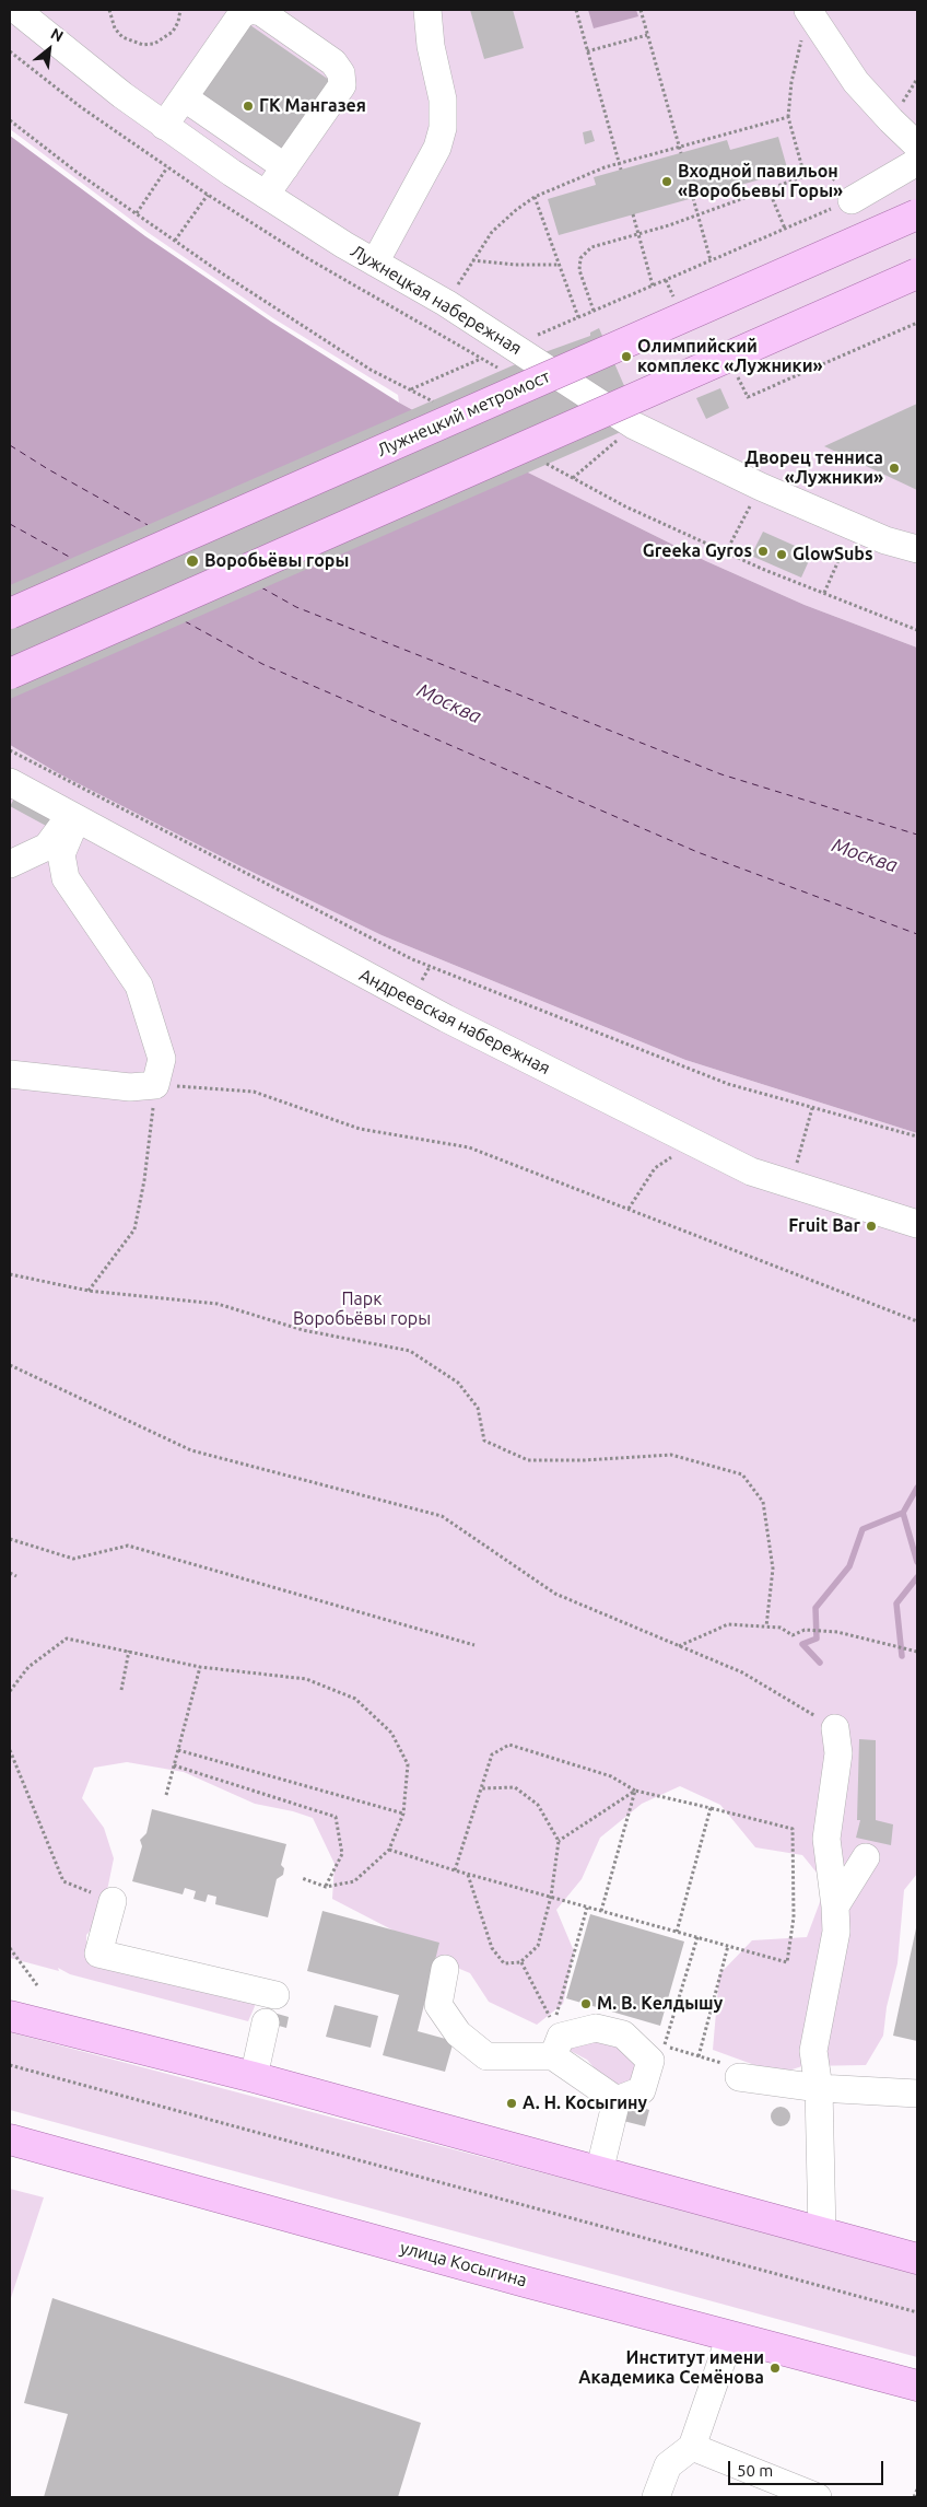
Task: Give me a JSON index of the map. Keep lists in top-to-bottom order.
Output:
{
  "streets": {
    "main road": ["Лужнецкий метромост", "улица Косыгина"],
    "street": ["Лужнецкая набережная", "Андреевская набережная"]
  },
  "water": ["Москва"],
  "parks": ["Парк Воробьёвы горы"],
  "places": [
    "ГК Мангазея",
    "Входной павильон «Воробьевы Горы»",
    "Олимпийский комплекс «Лужники»",
    "Дворец тенниса «Лужники»",
    "Greeka Gyros",
    "GlowSubs",
    "Воробьёвы горы",
    "Fruit Bar",
    "М. В. Келдышу",
    "А. Н. Косыгину",
    "Институт имени Академика Семёнова"
  ],
  "scale_bar": "50 m",
  "north": "top right"
}
